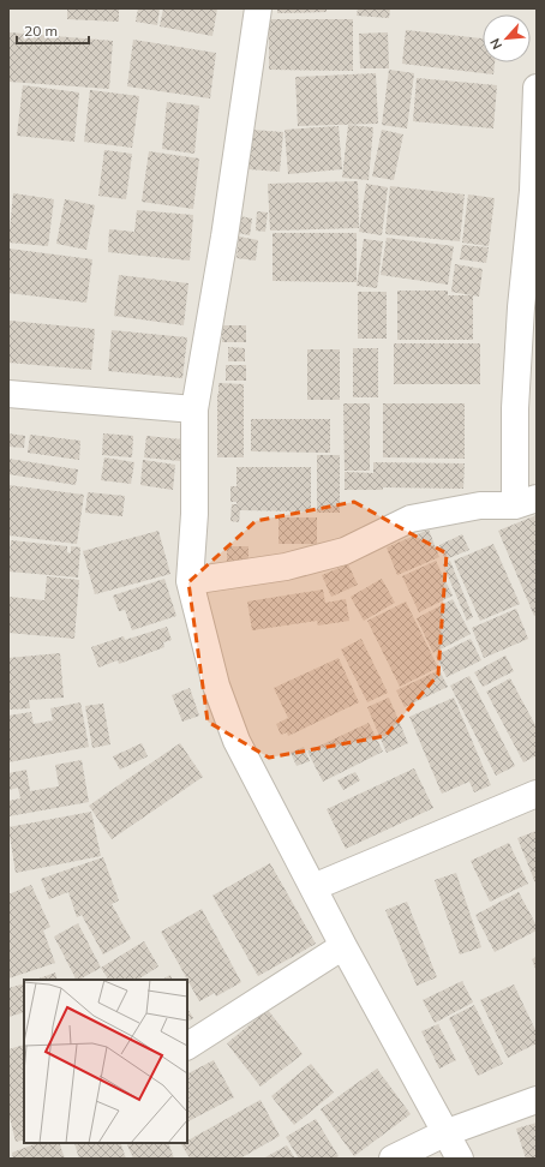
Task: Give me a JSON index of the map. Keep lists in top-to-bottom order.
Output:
{
  "scale_bar": "20 m",
  "north": "bottom left"
}
